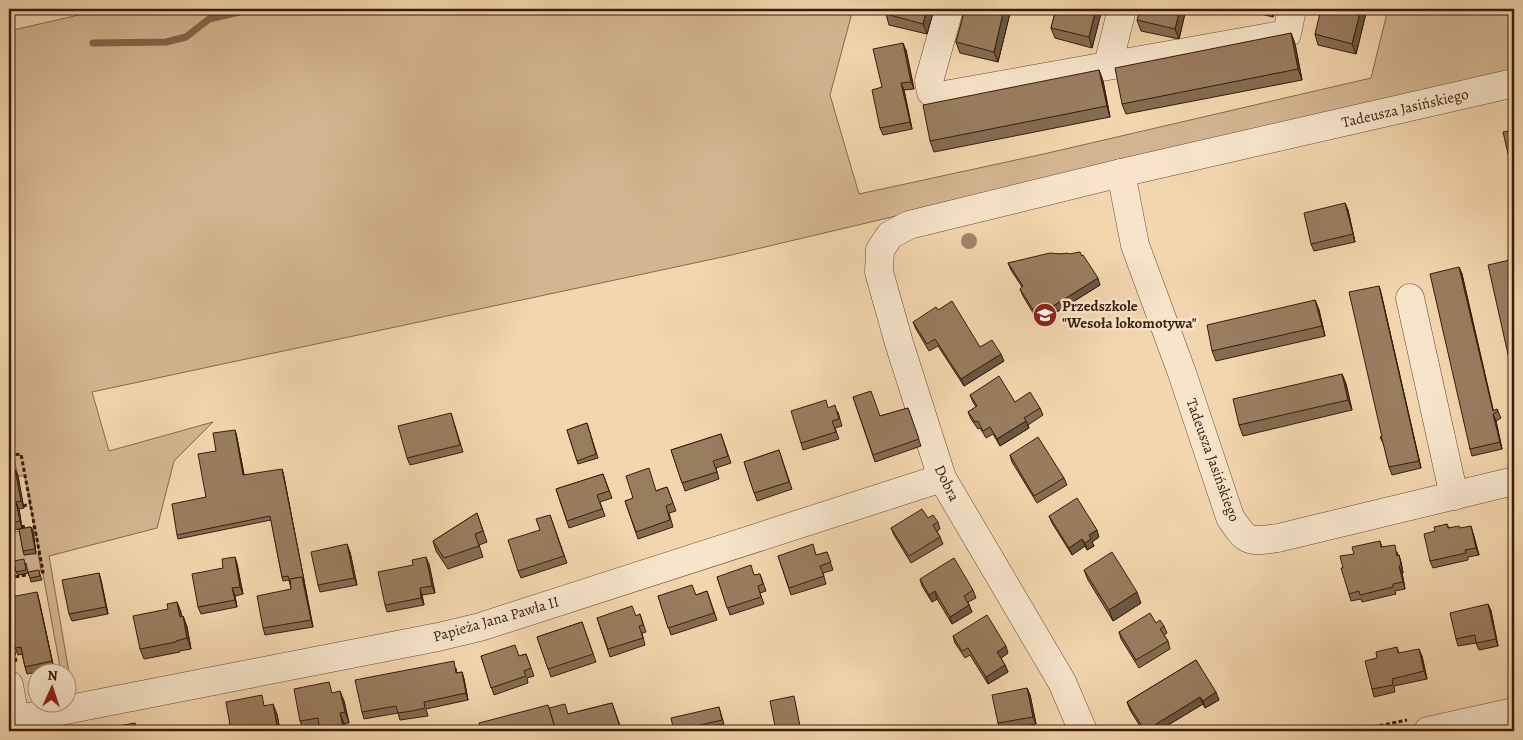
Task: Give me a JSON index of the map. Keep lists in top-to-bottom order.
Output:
{
  "streets": {
    "street": ["Tadeusza Jasińskiego", "Dobra", "Papieża Jana Pawła II"]
  },
  "crossings": [
    ["Tadeusza Jasińskiego", "Dobra"],
    ["Dobra", "Papieża Jana Pawła II"]
  ],
  "places": {
    "school or university": ["Przedszkole \"Wesoła lokomotywa\""]
  },
  "north": "top"
}
